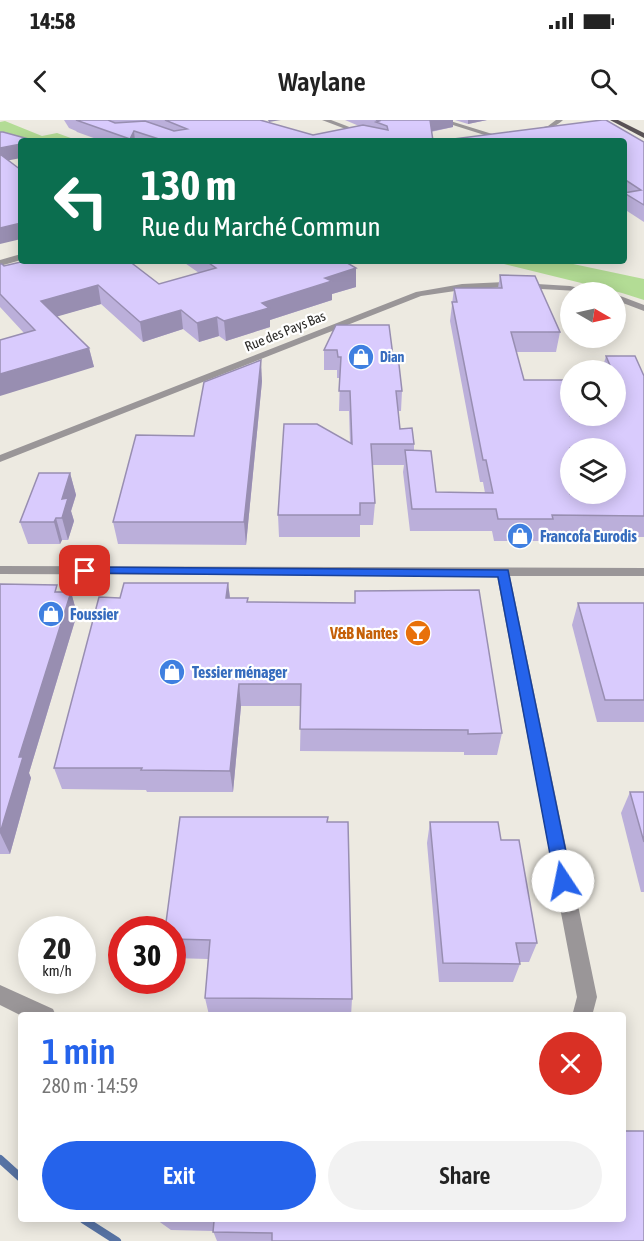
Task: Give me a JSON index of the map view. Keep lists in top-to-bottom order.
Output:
{
  "streets": {
    "street": ["Rue des Pays Bas"]
  },
  "places": {
    "shop": [
      "Dian",
      "Francofa Eurodis",
      "Foussier",
      "Tessier ménager"
    ],
    "bar": ["V&B Nantes"]
  },
  "north": "right",
  "page": {
    "status": "14:58",
    "header": "Waylane",
    "turn": ["130 m", "Rue du Marché Commun"],
    "speed": "20 km/h",
    "limit": "30",
    "heading": ["1 min", "280 m · 14:59"],
    "buttons": ["Exit", "Share"]
  }
}
